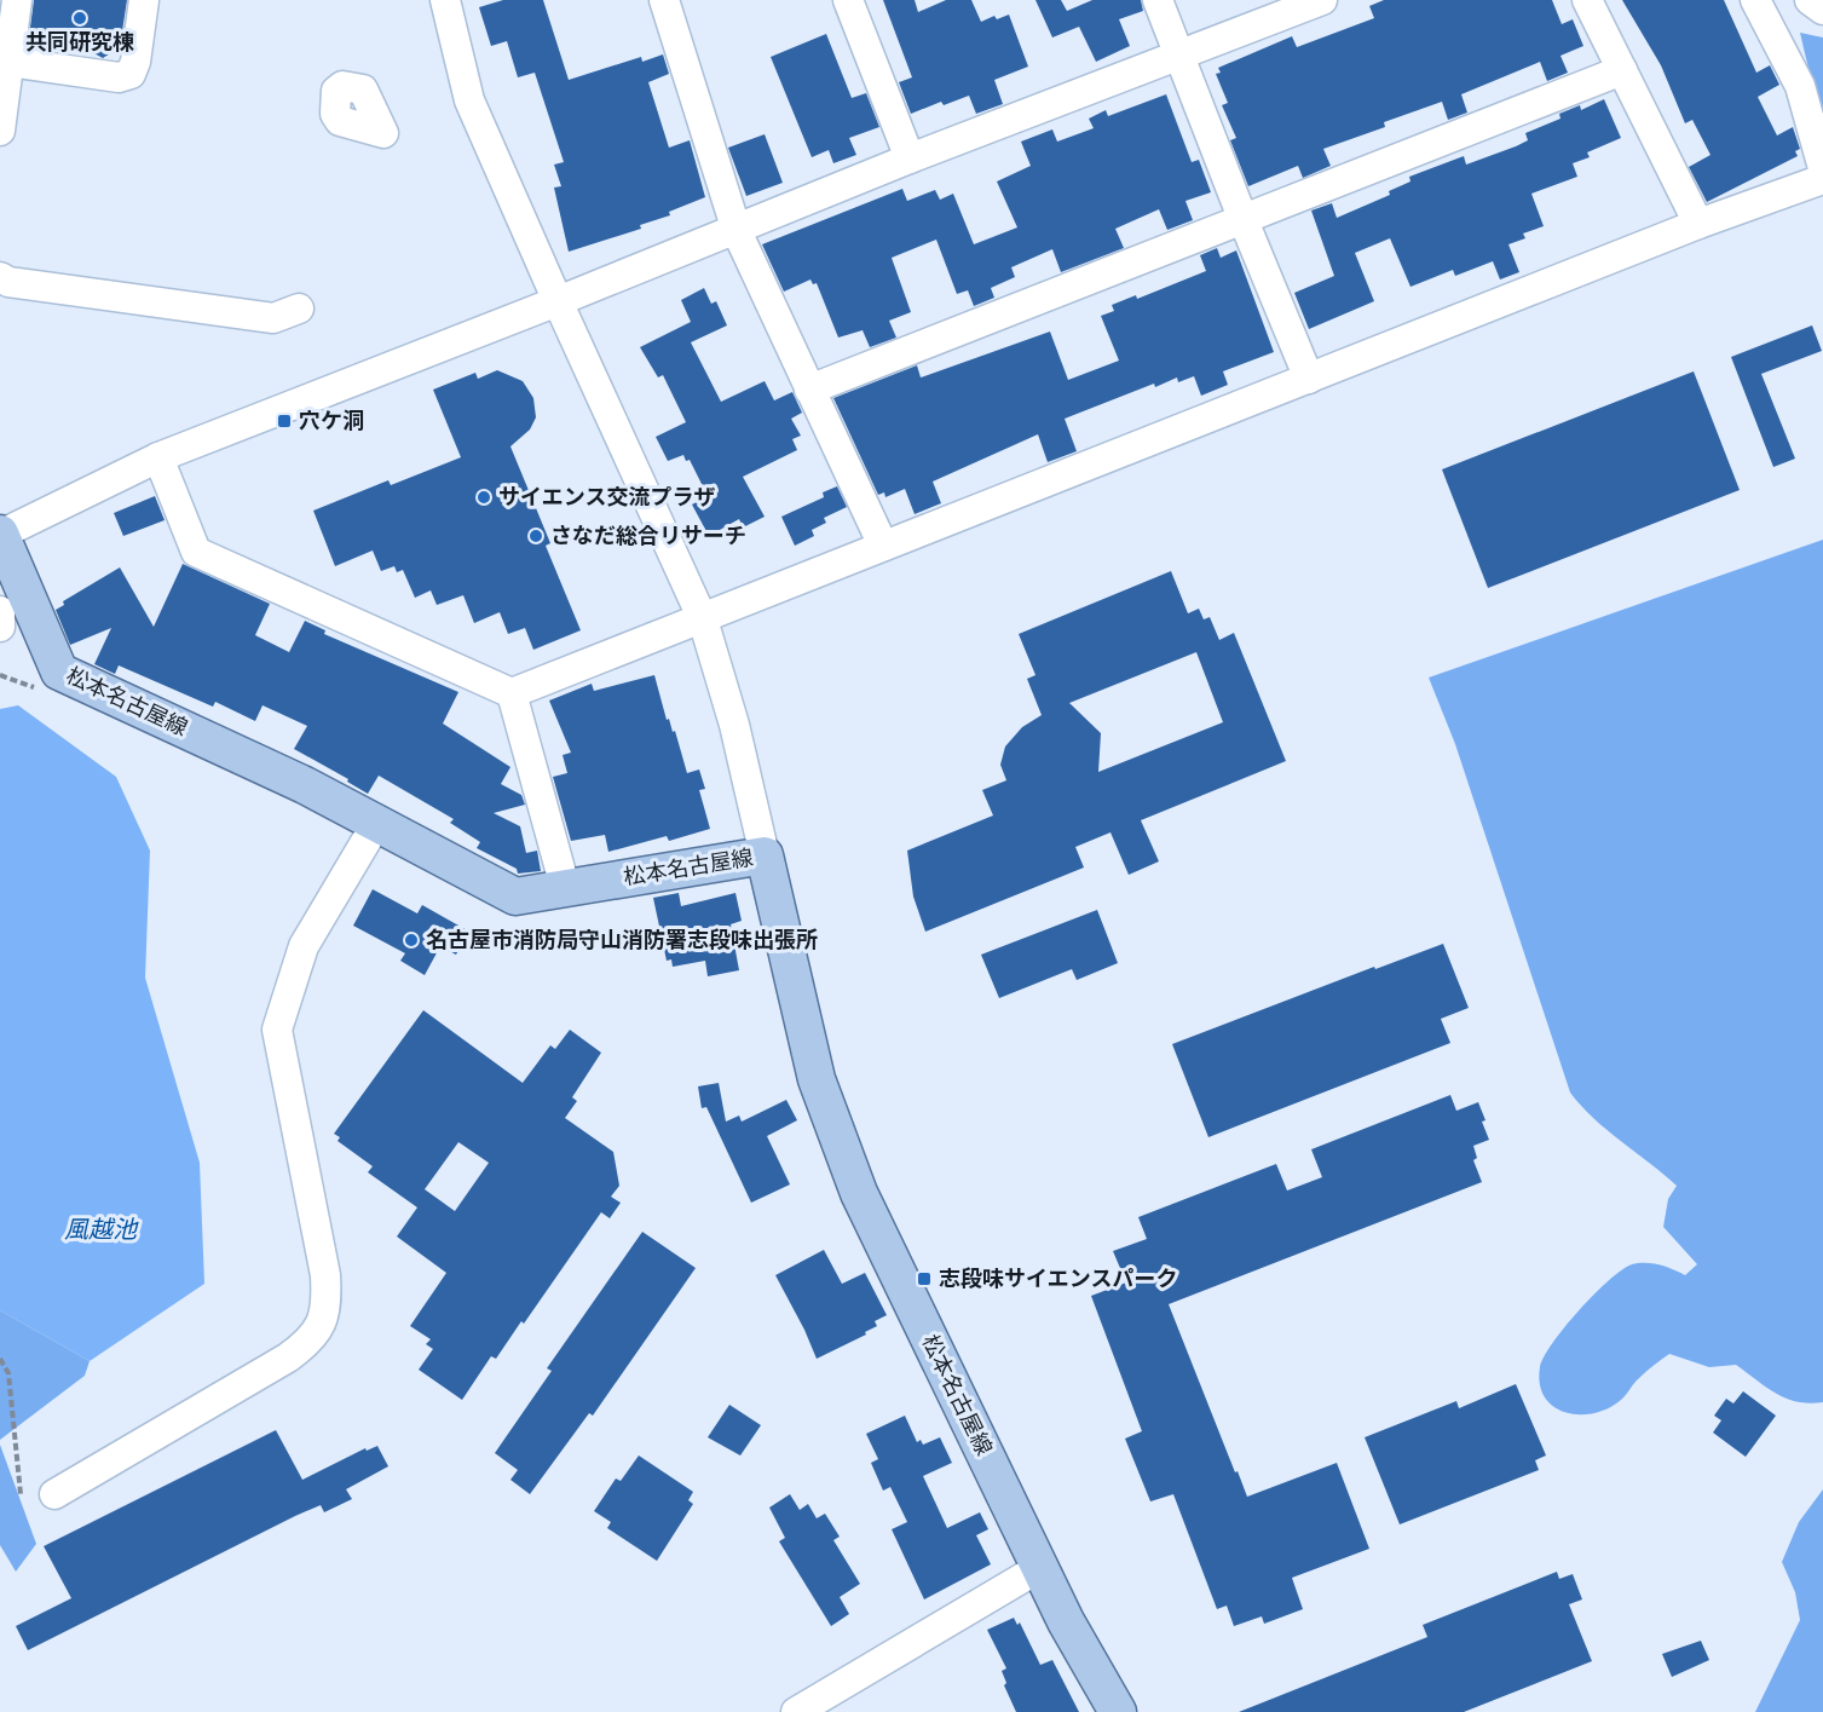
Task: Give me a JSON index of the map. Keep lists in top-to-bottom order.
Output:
{
  "streets": {
    "main road": ["松本名古屋線"]
  },
  "water": ["風越池"],
  "places": {
    "other": [
      "共同研究棟",
      "サイエンス交流プラザ",
      "さなだ総合リサーチ",
      "名古屋市消防局守山消防署志段味出張所"
    ],
    "transit": ["穴ケ洞", "志段味サイエンスパーク"]
  }
}
